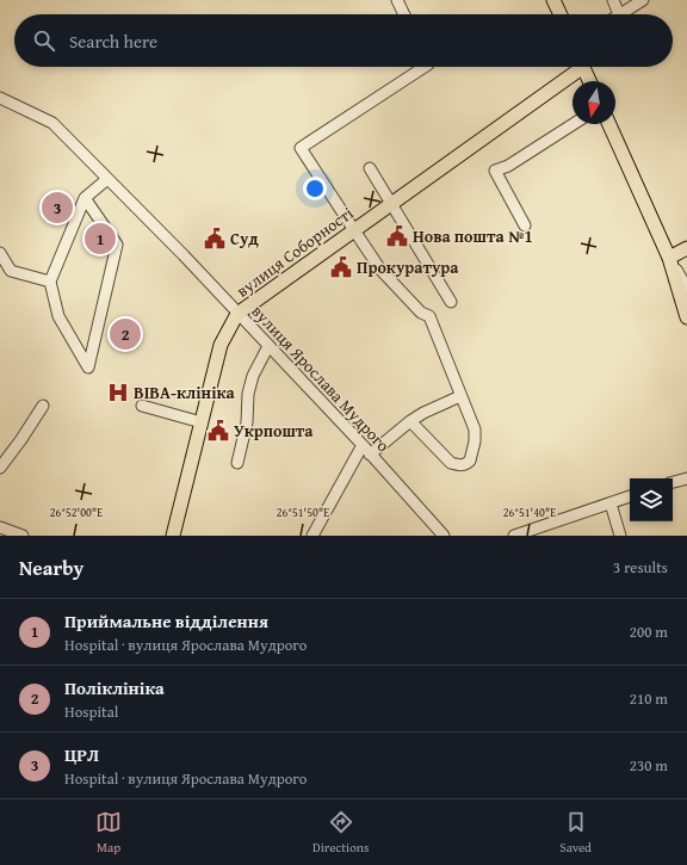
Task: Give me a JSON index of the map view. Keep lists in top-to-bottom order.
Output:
{
  "streets": {
    "main road": ["вулиця Соборності"],
    "street": ["вулиця Ярослава Мудрого"]
  },
  "crossings": [
    ["вулиця Соборності", "вулиця Ярослава Мудрого"]
  ],
  "places": {
    "public building": [
      "Нова пошта №1",
      "Суд",
      "Прокуратура",
      "Укрпошта"
    ],
    "hospital": ["ВІВА-клініка"]
  },
  "north": "bottom",
  "page": {
    "search": "Search here",
    "pins": ["3", "1", "2"],
    "heading": ["Nearby", "3 results"],
    "list": [
      {
        "mark": "1",
        "name": "Приймальне відділення",
        "note": "Hospital · вулиця Ярослава Мудрого",
        "value": "200 m"
      },
      {
        "mark": "2",
        "name": "Поліклініка",
        "note": "Hospital",
        "value": "210 m"
      },
      {
        "mark": "3",
        "name": "ЦРЛ",
        "note": "Hospital · вулиця Ярослава Мудрого",
        "value": "230 m"
      }
    ],
    "nav": ["Map", "Directions", "Saved"]
  },
  "coordinates": ["26°52'00\"E", "26°51'50\"E", "26°51'40\"E"]
}
